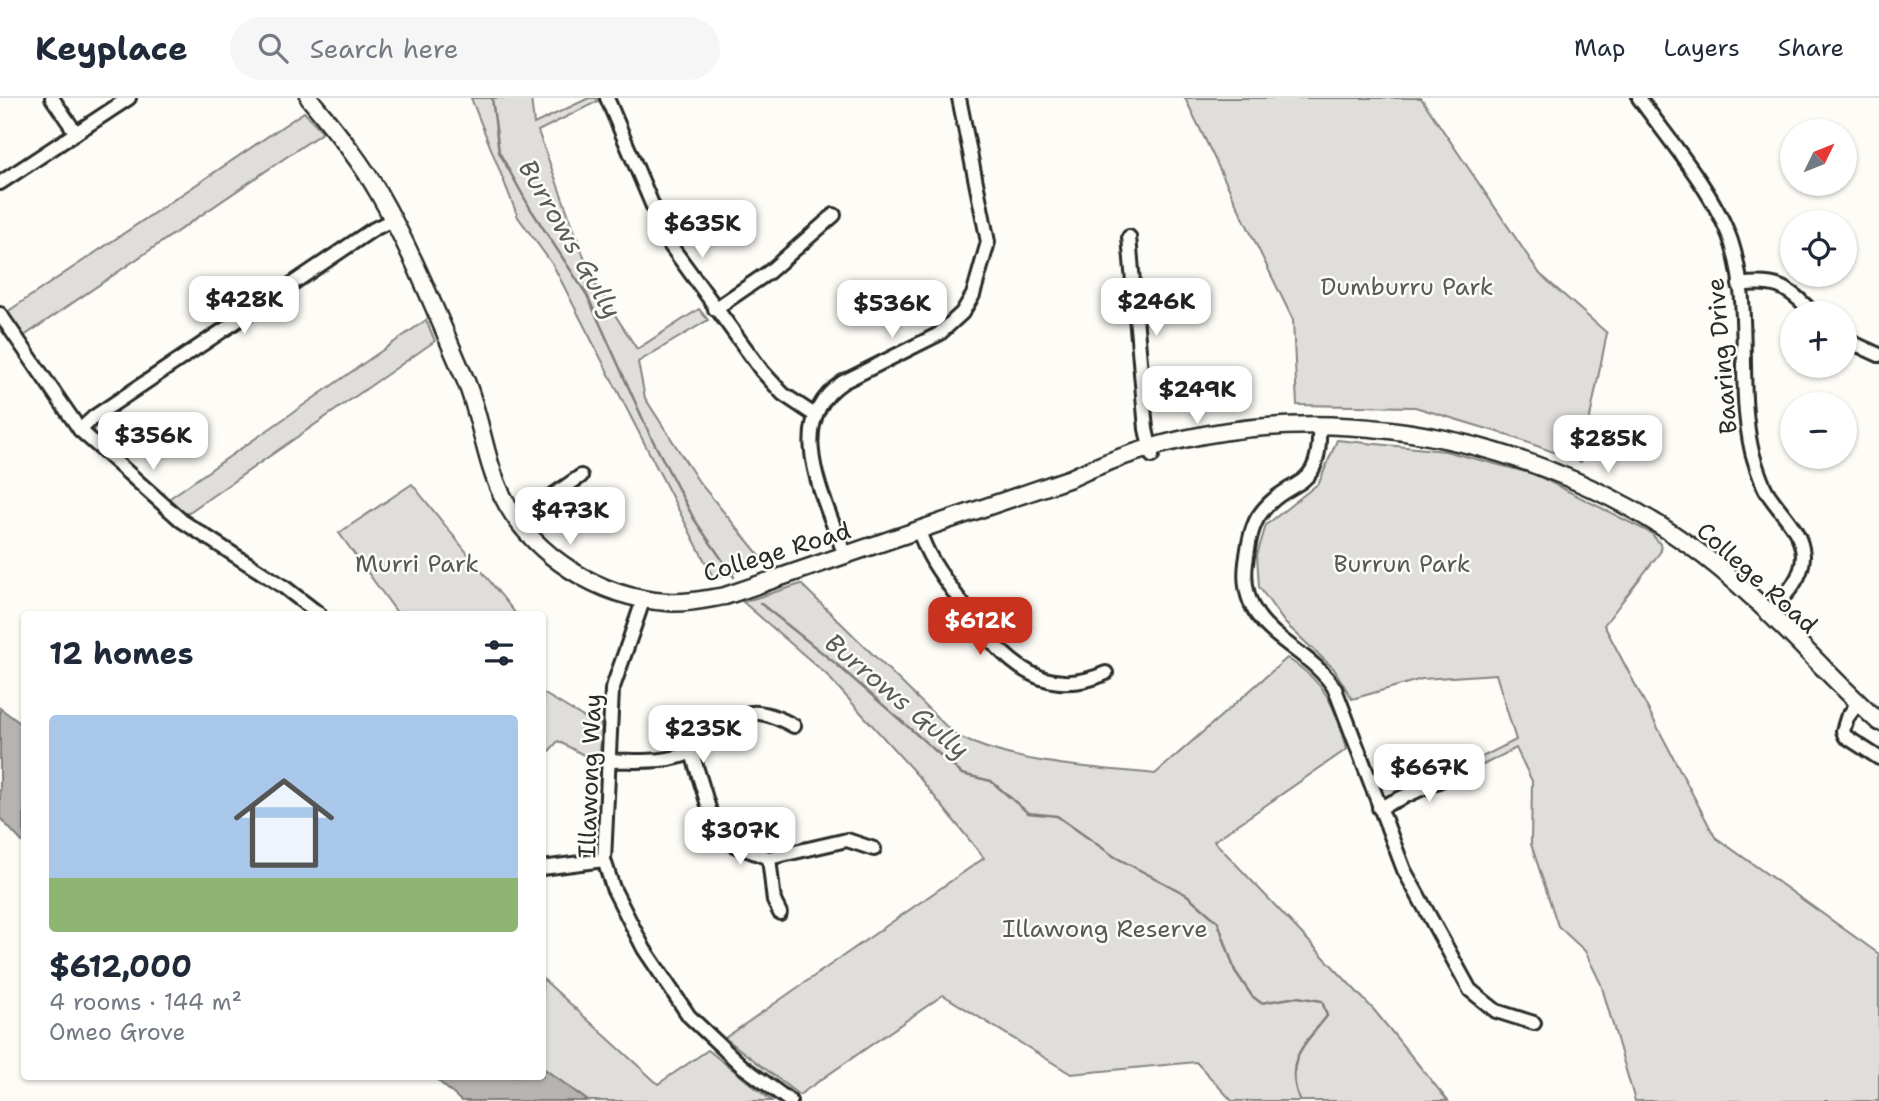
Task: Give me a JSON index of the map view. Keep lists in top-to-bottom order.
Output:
{
  "streets": {
    "main road": ["College Road"],
    "street": ["Baaring Drive", "Illawong Way"]
  },
  "crossings": [
    ["Baaring Drive", "College Road"],
    ["College Road", "Illawong Way"]
  ],
  "water": ["Burrows Gully"],
  "parks": [
    "Dumburru Park",
    "Murri Park",
    "Burrun Park",
    "Illawong Reserve"
  ],
  "north": "top right",
  "page": {
    "header": "Keyplace",
    "search": "Search here",
    "nav": ["Map", "Layers", "Share"],
    "map_buttons": ["+", "−"],
    "price": [
      "$635K",
      "$428K",
      "$246K",
      "$536K",
      "$249K",
      "$356K",
      "$285K",
      "$473K",
      "$612K",
      "$235K",
      "$667K",
      "$307K"
    ],
    "heading": "12 homes",
    "list": [
      {
        "name": "$612,000",
        "note": "4 rooms · 144 m² · Omeo Grove"
      }
    ]
  }
}
